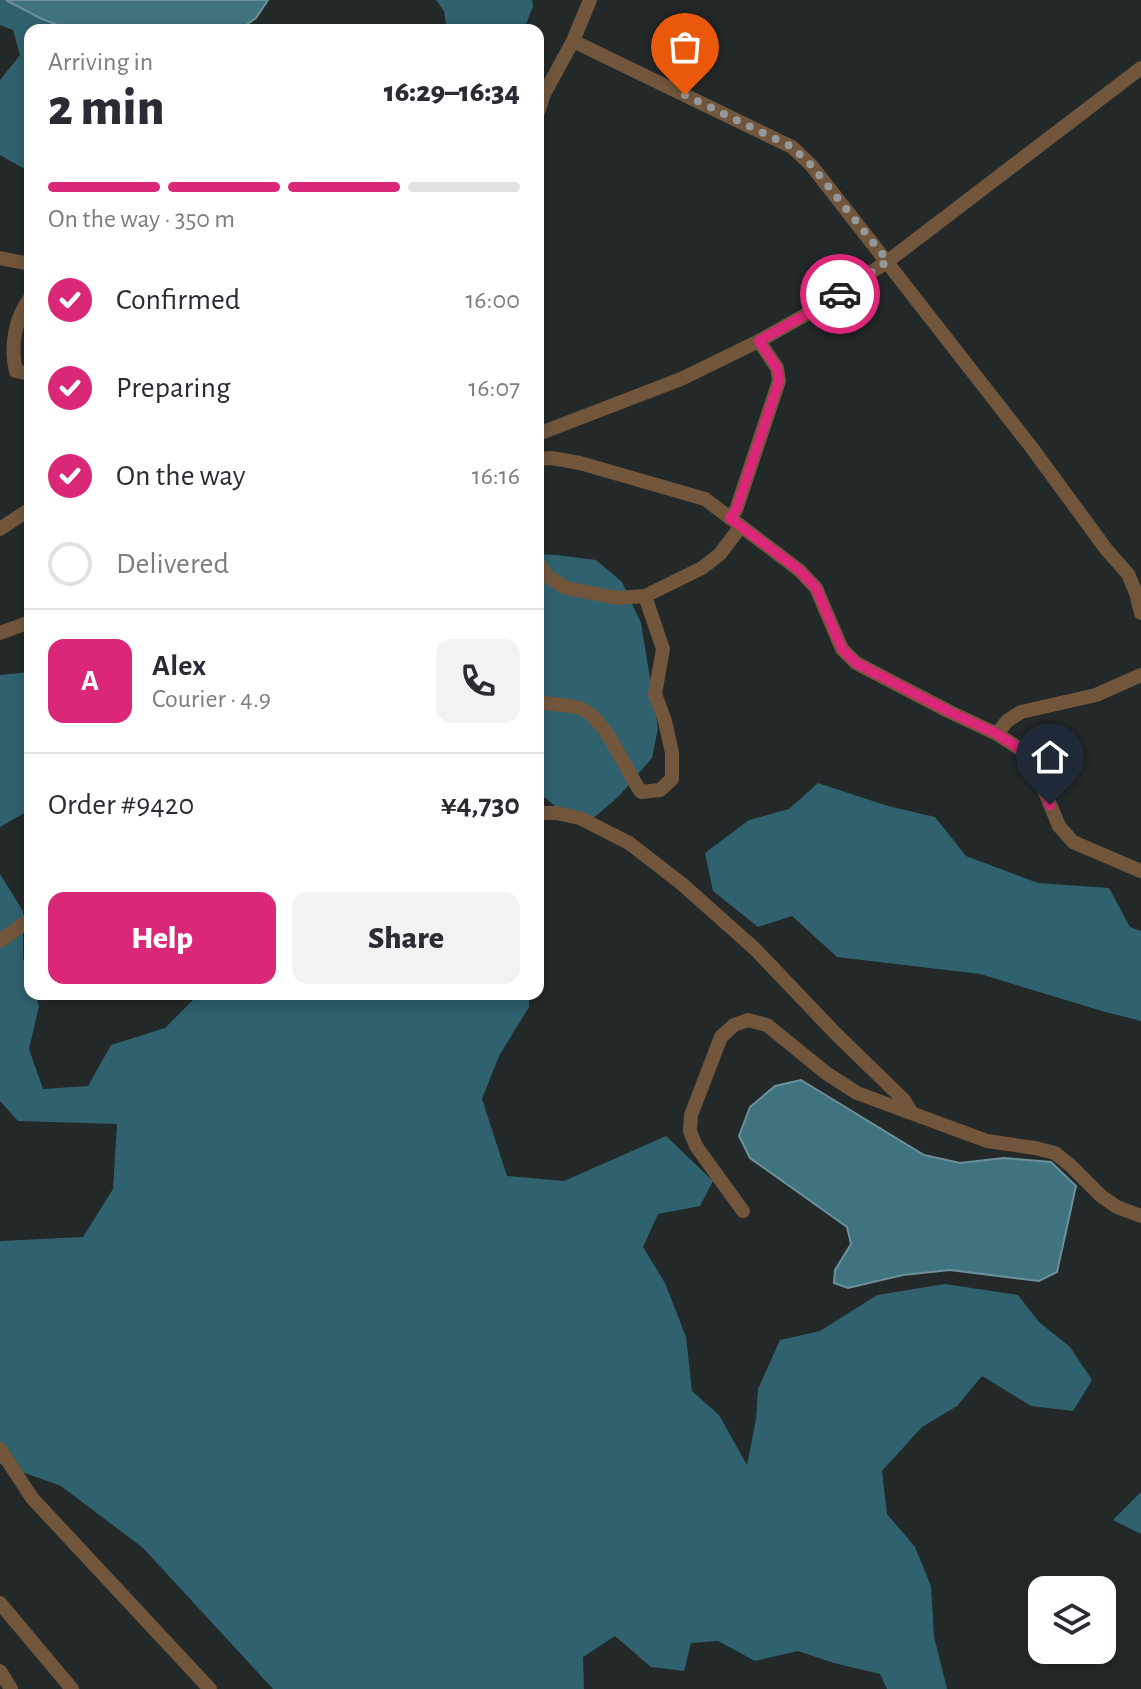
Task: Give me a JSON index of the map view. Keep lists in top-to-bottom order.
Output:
{
  "page": {
    "heading": ["2 min", "Arriving in", "16:29–16:34"],
    "panel": [
      "Alex",
      "Courier · 4.9",
      "Order #9420",
      "¥4,730"
    ],
    "bar": "On the way · 350 m",
    "list": [
      ["Confirmed", "16:00"],
      ["Preparing", "16:07"],
      ["On the way", "16:16"],
      "Delivered"
    ],
    "round": "A",
    "buttons": ["Help", "Share"]
  }
}
